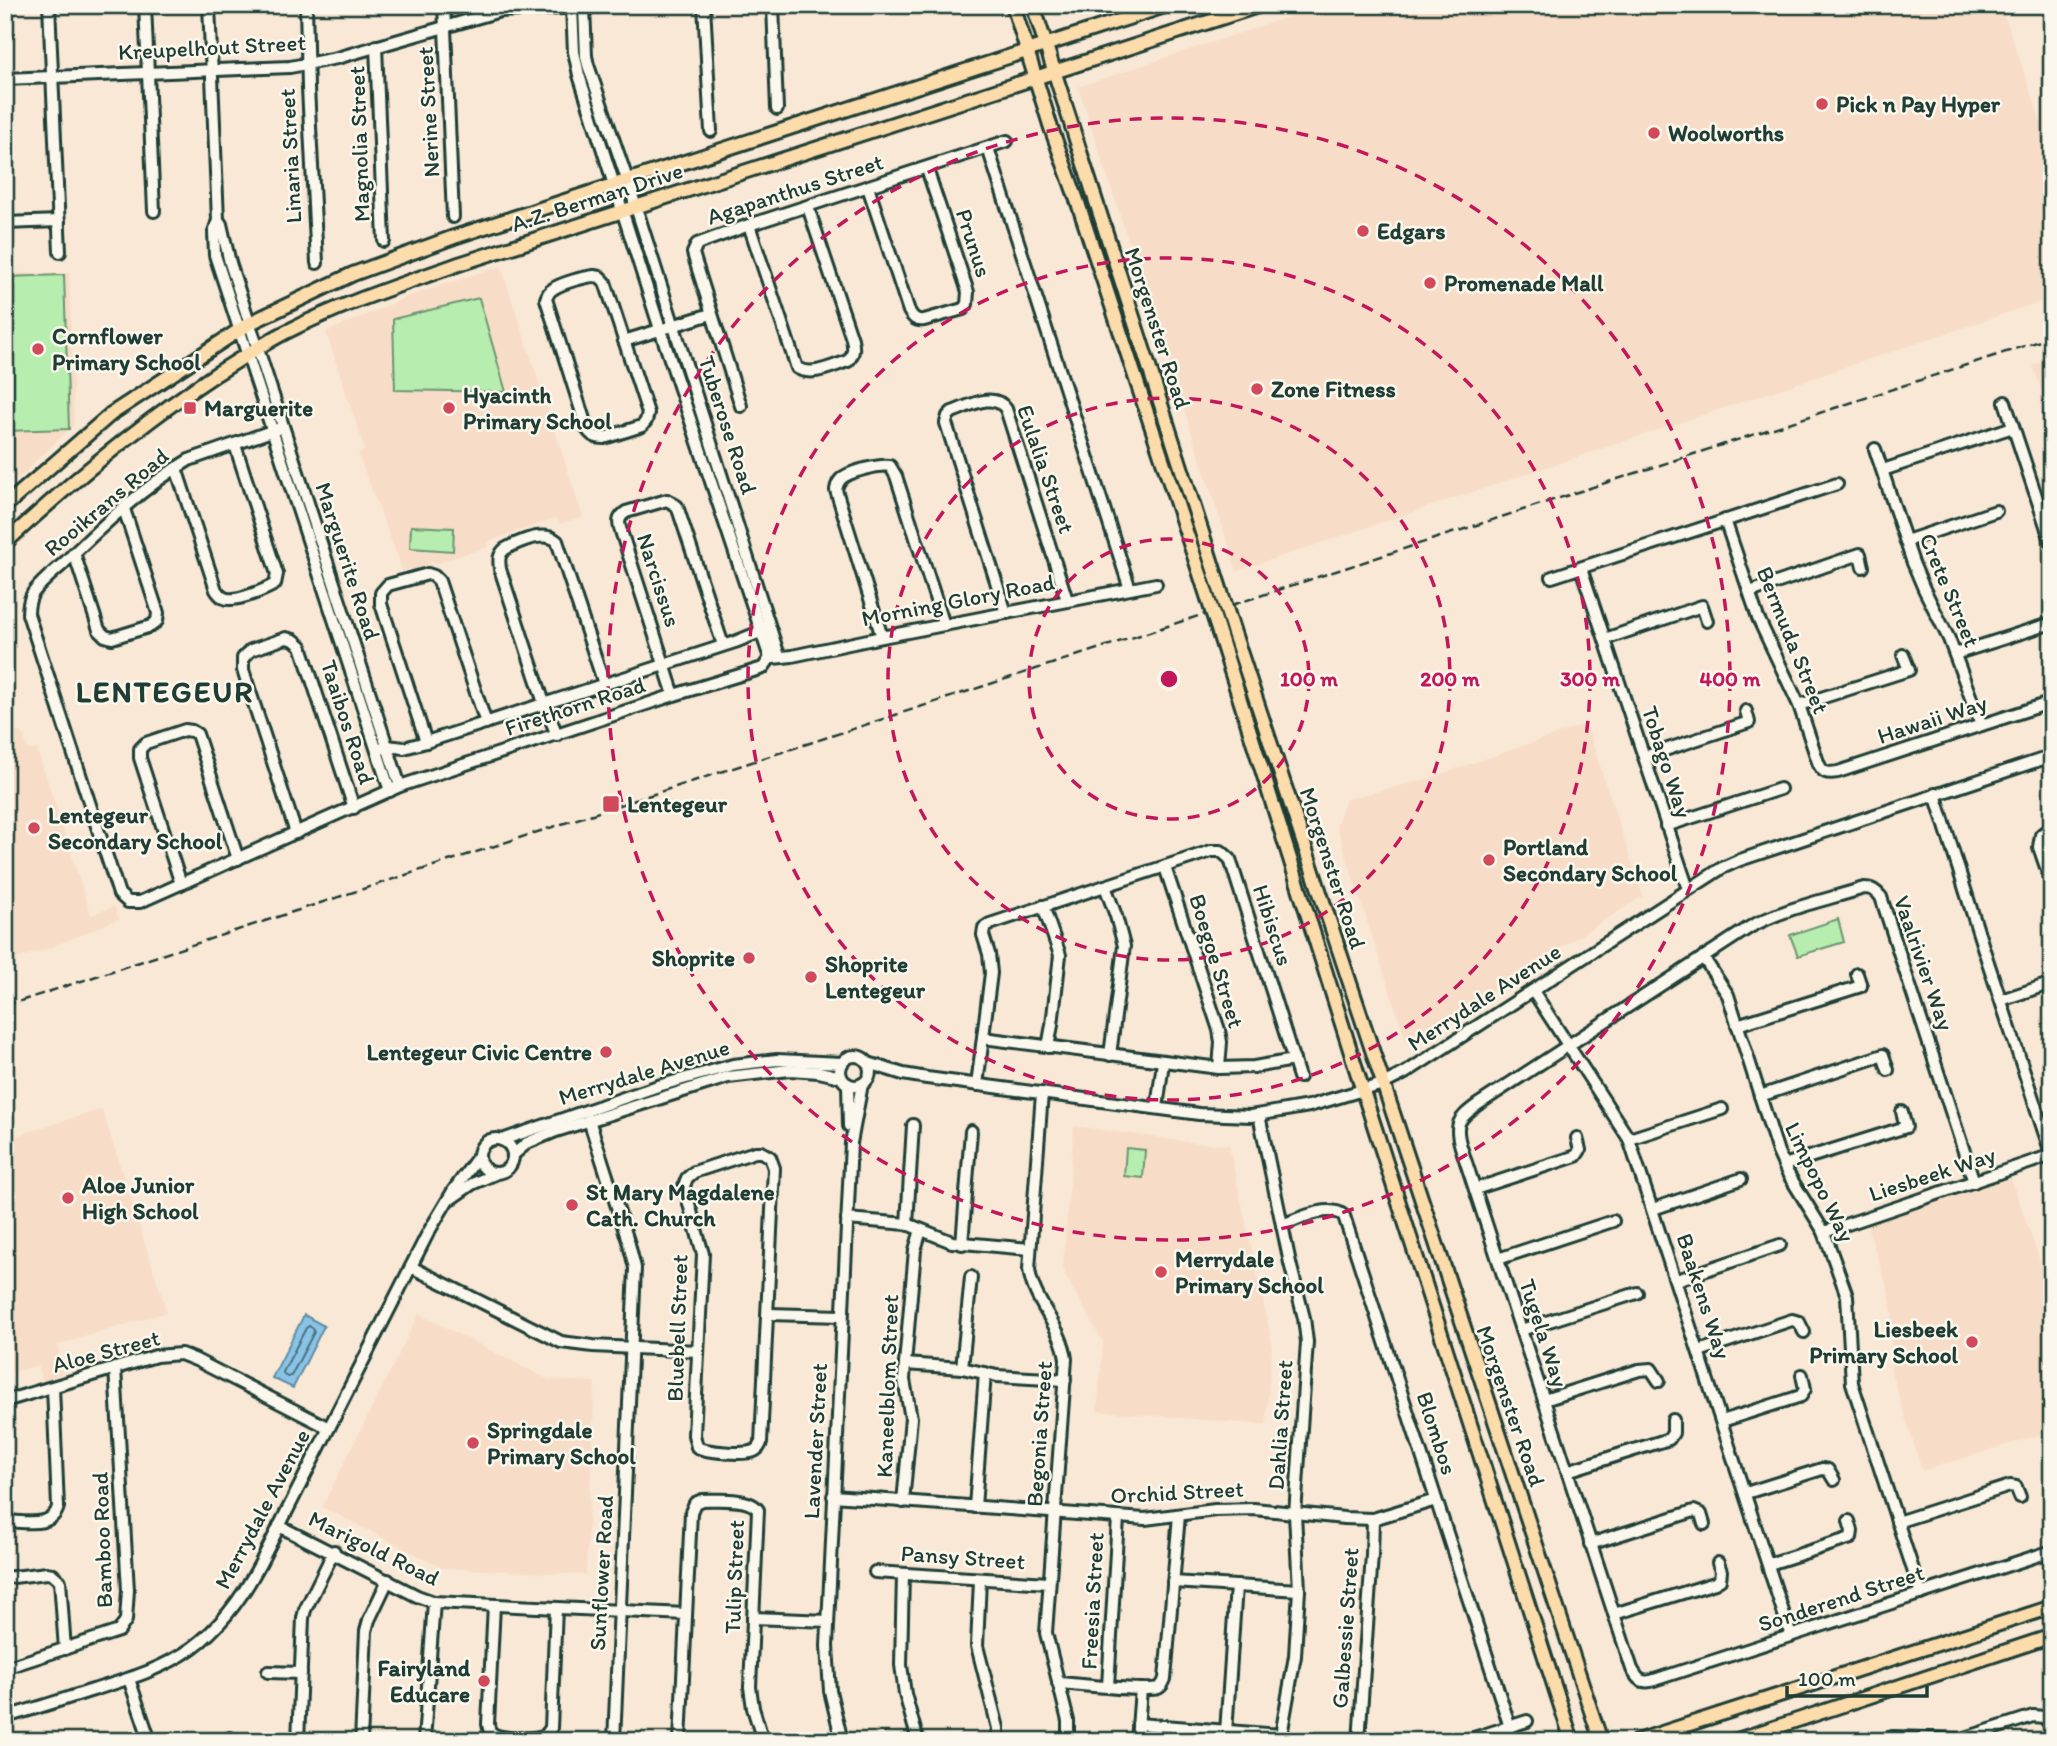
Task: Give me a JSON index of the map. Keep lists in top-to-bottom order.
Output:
{
  "streets": {
    "main road": ["A.Z. Berman Drive", "Morgenster Road"],
    "street": [
      "Kreupelhout Street",
      "Nerine Street",
      "Magnolia Street",
      "Linaria Street",
      "Agapanthus Street",
      "Prunus",
      "Tuberose Road",
      "Eulalia Street",
      "Rooikrans Road",
      "Marguerite Road",
      "Narcissus",
      "Crete Street",
      "Morning Glory Road",
      "Bermuda Street",
      "Firethorn Road",
      "Hawaii Way",
      "Taaibos Road",
      "Tobago Way",
      "Hibiscus",
      "Boegoe Street",
      "Vaalrivier Way",
      "Merrydale Avenue",
      "Liesbeek Way",
      "Limpopo Way",
      "Baakens Way",
      "Bluebell Street",
      "Tugela Way",
      "Aloe Street",
      "Kaneelblom Street",
      "Dahlia Street",
      "Blombos",
      "Begonia Street",
      "Lavender Street",
      "Orchid Street",
      "Bamboo Road",
      "Marigold Road",
      "Pansy Street",
      "Sunflower Road",
      "Tulip Street",
      "Sonderend Street",
      "Freesia Street",
      "Galbessie Street"
    ]
  },
  "crossings": [
    ["Kreupelhout Street", "Nerine Street"],
    ["Kreupelhout Street", "Magnolia Street"],
    ["Kreupelhout Street", "Linaria Street"],
    ["Kreupelhout Street", "Tuberose Road"],
    ["Agapanthus Street", "Prunus"],
    ["A.Z. Berman Drive", "Morgenster Road"],
    ["A.Z. Berman Drive", "Tuberose Road"],
    ["A.Z. Berman Drive", "Marguerite Road"],
    ["Morgenster Road", "Merrydale Avenue"],
    ["Tuberose Road", "Morning Glory Road"],
    ["Tuberose Road", "Firethorn Road"],
    ["Eulalia Street", "Morning Glory Road"],
    ["Rooikrans Road", "Marguerite Road"],
    ["Rooikrans Road", "Firethorn Road"],
    ["Marguerite Road", "Firethorn Road"],
    ["Narcissus", "Firethorn Road"],
    ["Crete Street", "Hawaii Way"],
    ["Morning Glory Road", "Firethorn Road"],
    ["Bermuda Street", "Hawaii Way"],
    ["Firethorn Road", "Taaibos Road"],
    ["Tobago Way", "Merrydale Avenue"],
    ["Hibiscus", "Boegoe Street"],
    ["Hibiscus", "Merrydale Avenue"],
    ["Vaalrivier Way", "Liesbeek Way"],
    ["Vaalrivier Way", "Limpopo Way"],
    ["Vaalrivier Way", "Baakens Way"],
    ["Vaalrivier Way", "Tugela Way"],
    ["Merrydale Avenue", "Baakens Way"],
    ["Merrydale Avenue", "Aloe Street"],
    ["Merrydale Avenue", "Dahlia Street"],
    ["Merrydale Avenue", "Begonia Street"],
    ["Merrydale Avenue", "Lavender Street"],
    ["Merrydale Avenue", "Marigold Road"],
    ["Merrydale Avenue", "Sunflower Road"],
    ["Liesbeek Way", "Limpopo Way"],
    ["Limpopo Way", "Sonderend Street"],
    ["Baakens Way", "Tugela Way"],
    ["Baakens Way", "Sonderend Street"],
    ["Tugela Way", "Sonderend Street"],
    ["Aloe Street", "Bamboo Road"],
    ["Kaneelblom Street", "Orchid Street"],
    ["Dahlia Street", "Blombos"],
    ["Dahlia Street", "Orchid Street"],
    ["Blombos", "Orchid Street"],
    ["Begonia Street", "Orchid Street"],
    ["Begonia Street", "Pansy Street"],
    ["Lavender Street", "Orchid Street"],
    ["Orchid Street", "Freesia Street"],
    ["Orchid Street", "Galbessie Street"],
    ["Marigold Road", "Sunflower Road"],
    ["Marigold Road", "Tulip Street"]
  ],
  "districts": ["LENTEGEUR"],
  "places": {
    "other": [
      "Pick n Pay Hyper",
      "Woolworths",
      "Edgars",
      "Promenade Mall",
      "Cornflower Primary School",
      "Zone Fitness",
      "Hyacinth Primary School",
      "Lentegeur Secondary School",
      "Portland Secondary School",
      "Shoprite",
      "Shoprite Lentegeur",
      "Lentegeur Civic Centre",
      "Aloe Junior High School",
      "St Mary Magdalene Cath. Church",
      "Merrydale Primary School",
      "Liesbeek Primary School",
      "Springdale Primary School",
      "Fairyland Educare"
    ],
    "transit": ["Marguerite", "Lentegeur"]
  },
  "scale_bar": "100 m",
  "rings": [
    "100 m",
    "200 m",
    "300 m",
    "400 m"
  ]
}
